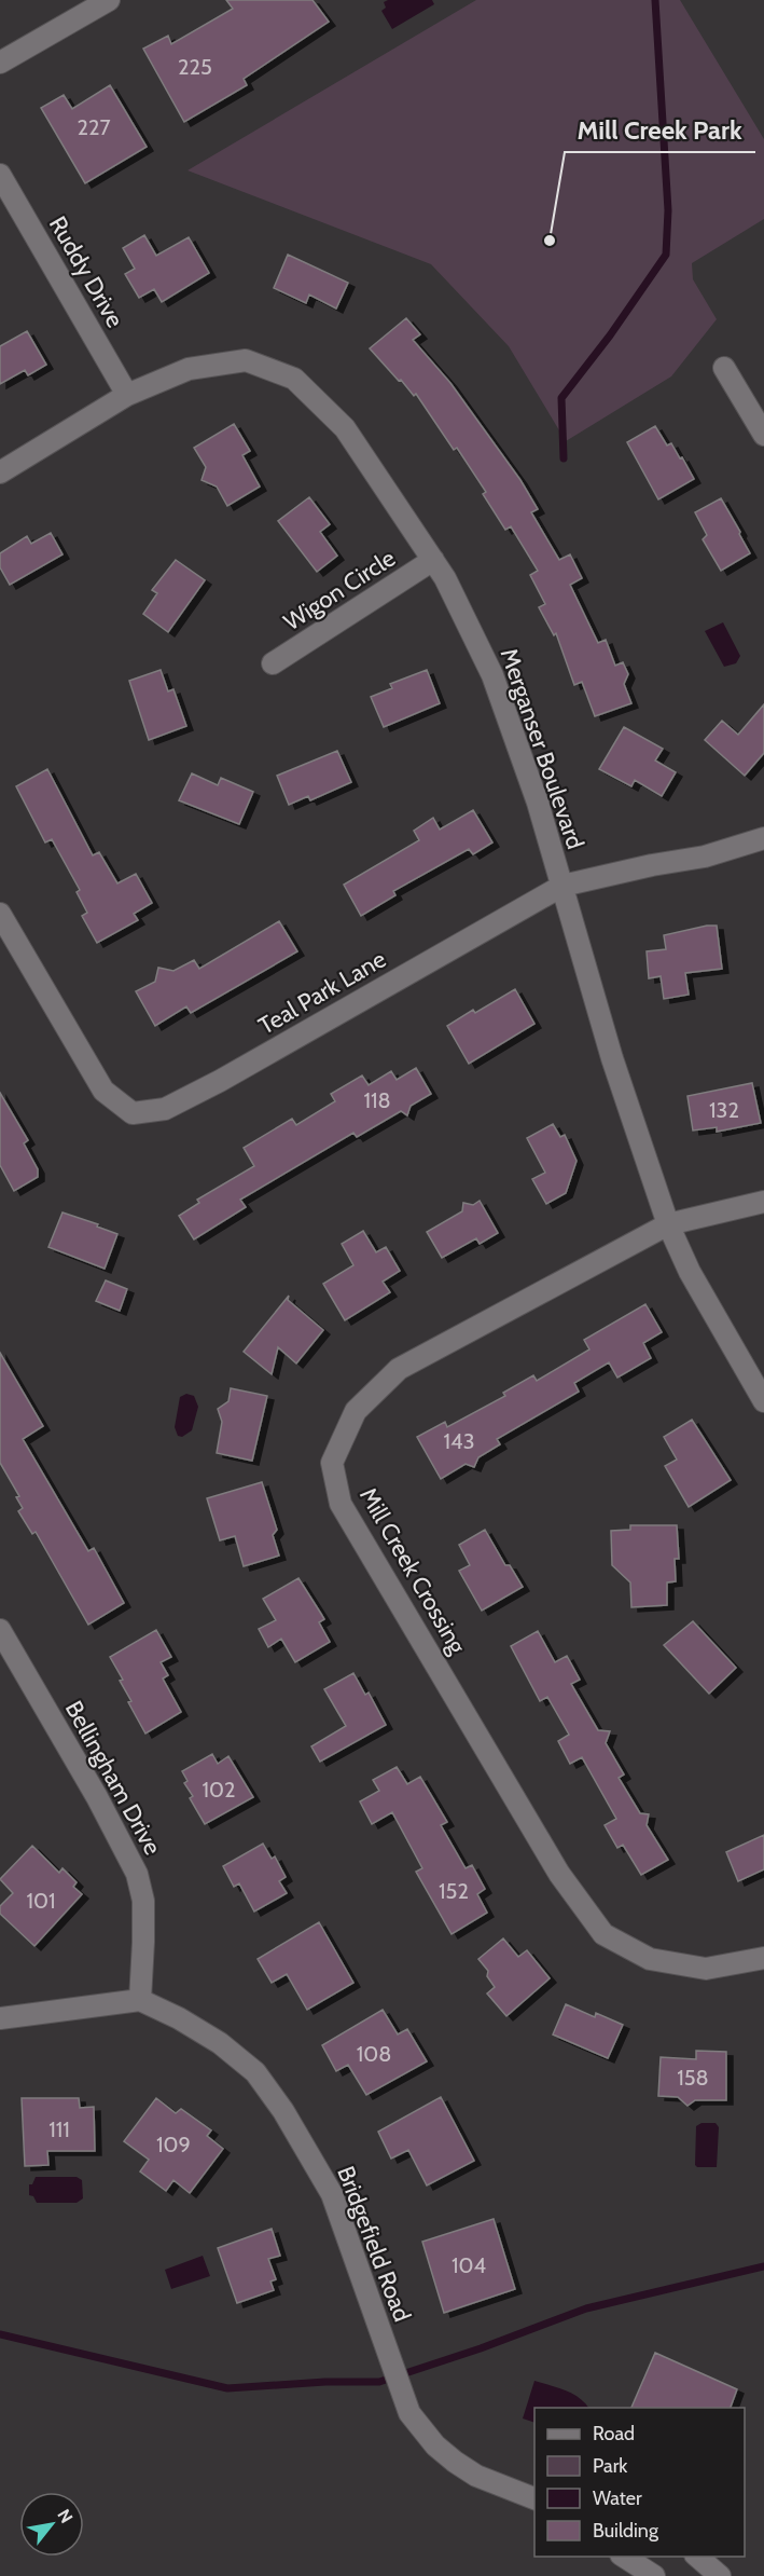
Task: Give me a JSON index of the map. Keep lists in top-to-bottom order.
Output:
{
  "streets": {
    "street": [
      "Ruddy Drive",
      "Wigon Circle",
      "Merganser Boulevard",
      "Teal Park Lane",
      "Mill Creek Crossing",
      "Bellingham Drive",
      "Bridgefield Road"
    ]
  },
  "crossings": [
    ["Ruddy Drive", "Merganser Boulevard"],
    ["Wigon Circle", "Merganser Boulevard"],
    ["Merganser Boulevard", "Teal Park Lane"],
    ["Merganser Boulevard", "Mill Creek Crossing"],
    ["Bellingham Drive", "Bridgefield Road"]
  ],
  "places": ["Mill Creek Park"],
  "house_numbers": [
    "225",
    "227",
    "118",
    "132",
    "143",
    "102",
    "152",
    "101",
    "108",
    "158",
    "111",
    "109",
    "104"
  ],
  "legend": [
    "Road",
    "Park",
    "Water",
    "Building"
  ],
  "north": "top right"
}
